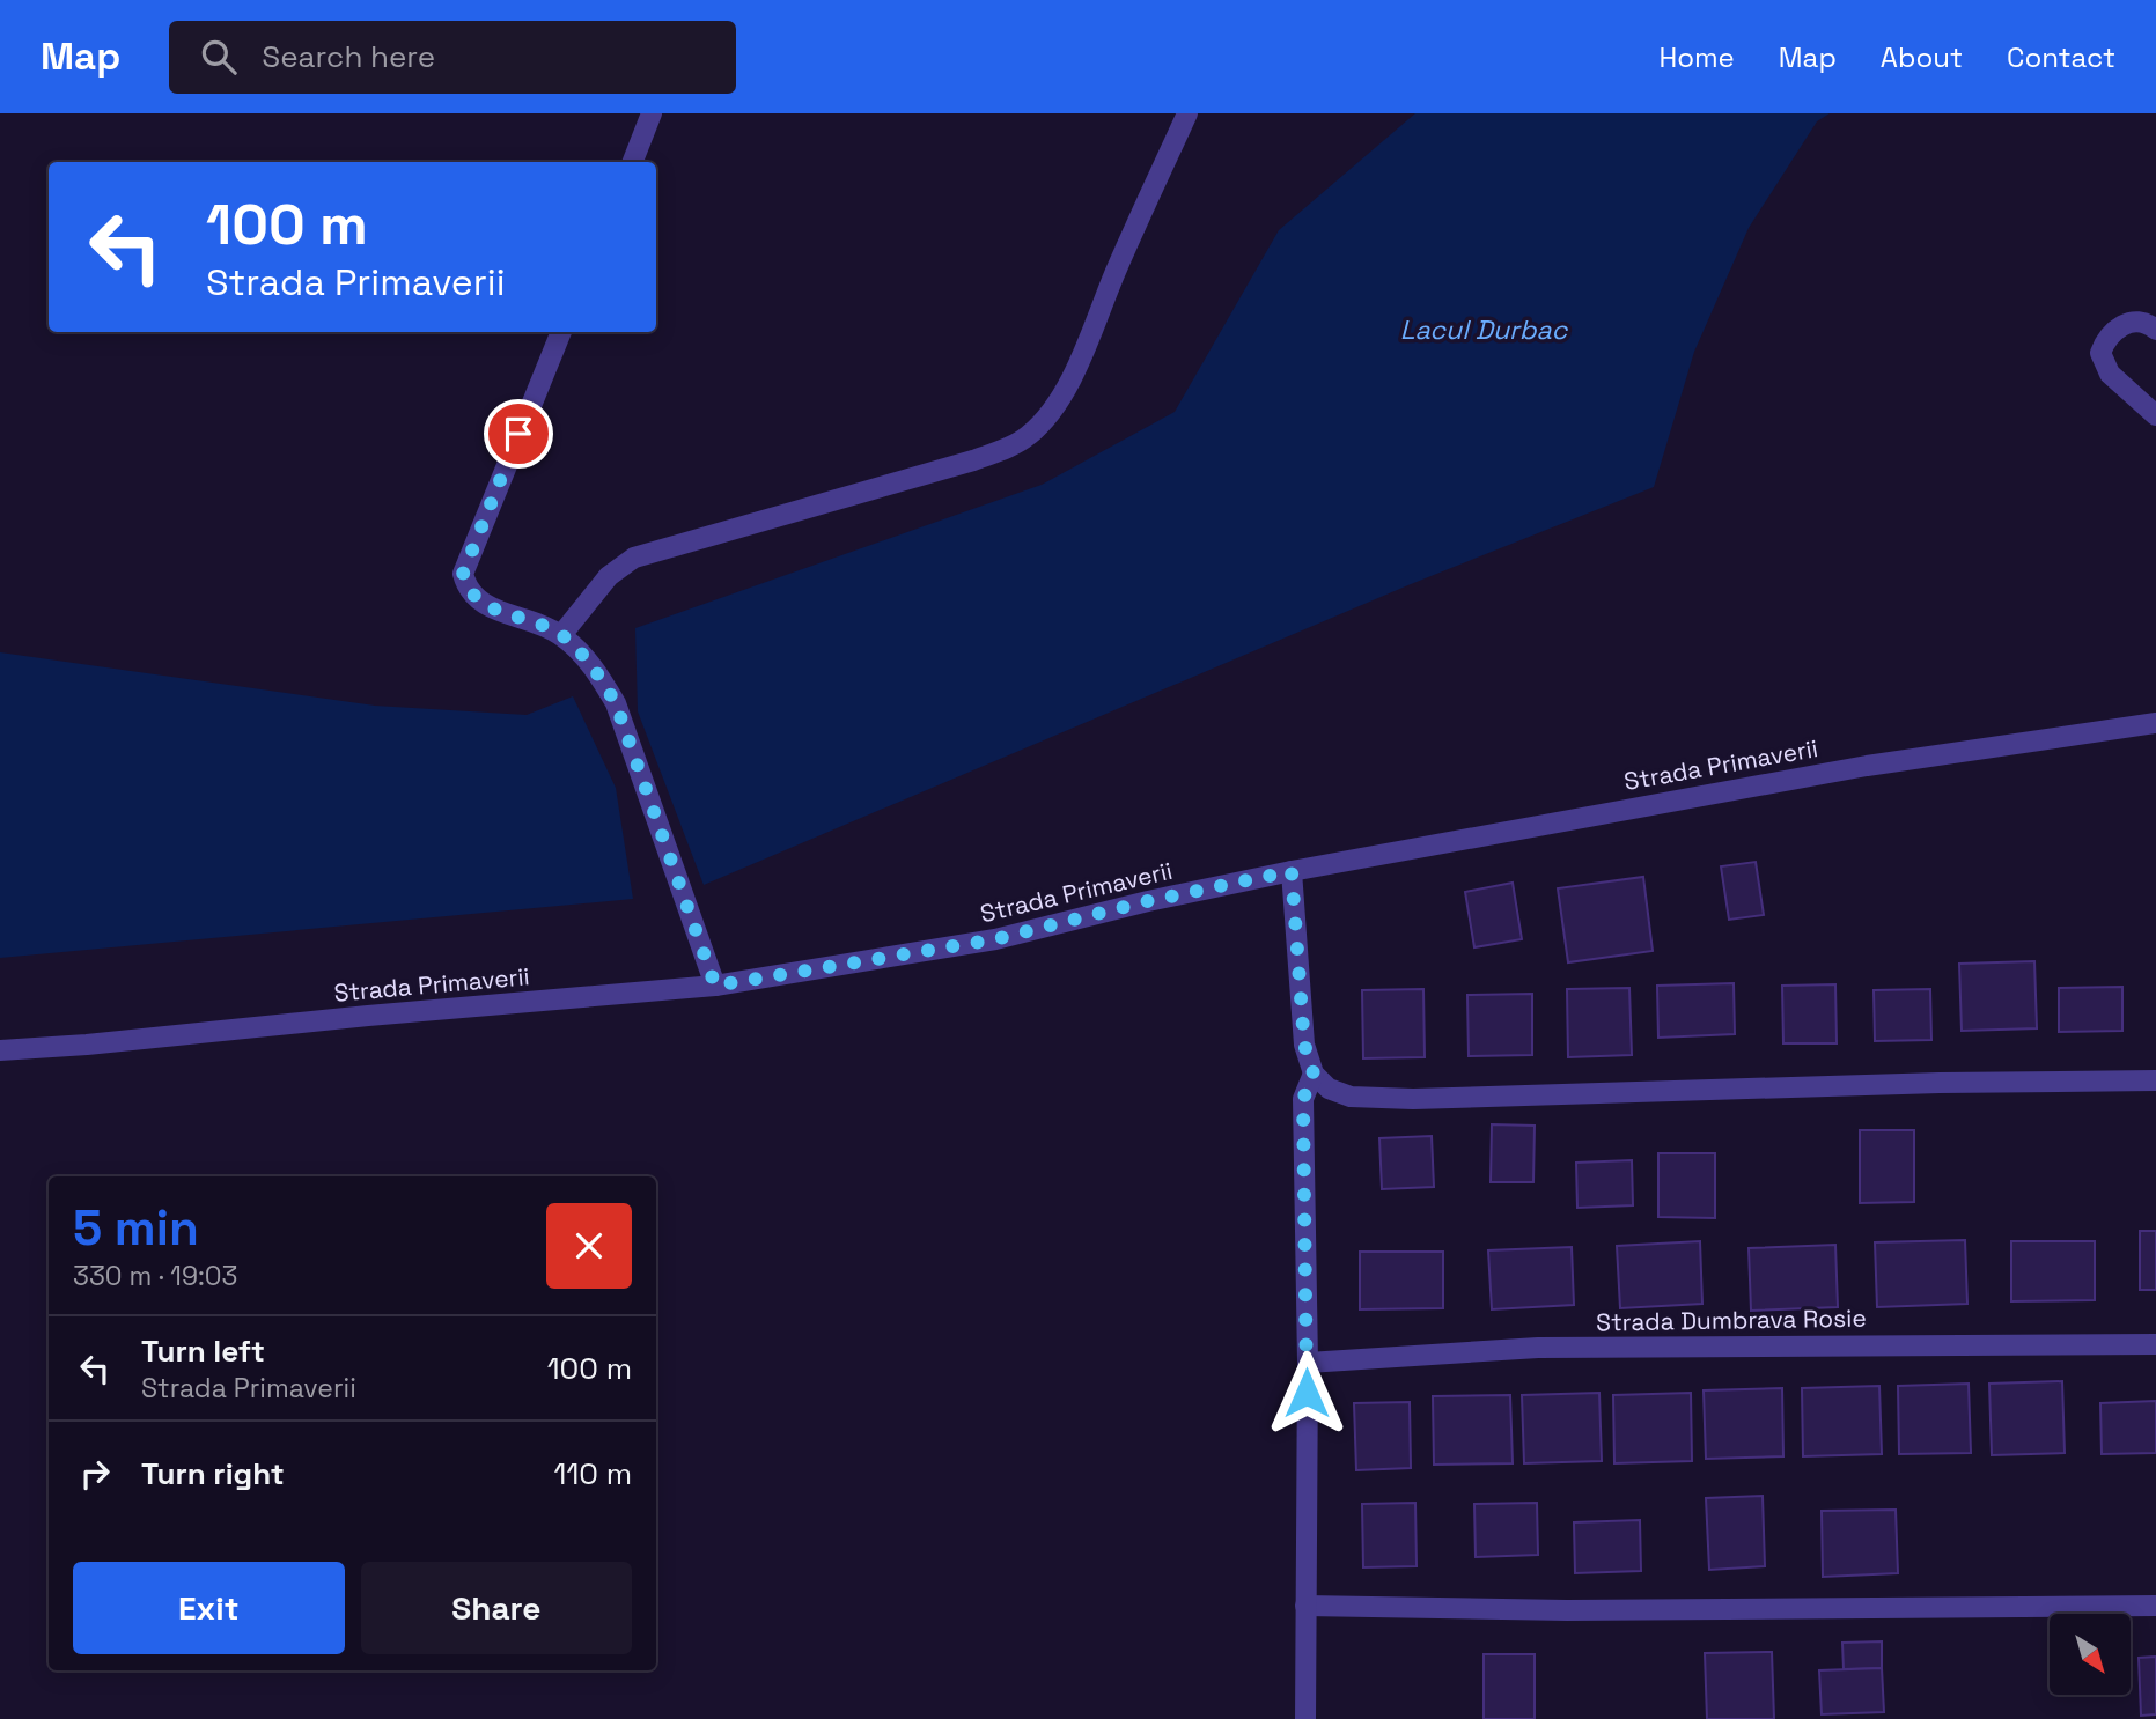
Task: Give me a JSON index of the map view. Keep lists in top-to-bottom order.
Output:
{
  "streets": {
    "street": ["Strada Primaverii", "Strada Dumbrava Rosie"]
  },
  "water": ["Lacul Durbac"],
  "north": "bottom right",
  "page": {
    "header": "Map",
    "search": "Search here",
    "nav": [
      "Home",
      "Map",
      "About",
      "Contact"
    ],
    "turn": ["100 m", "Strada Primaverii"],
    "heading": ["5 min", "330 m · 19:03"],
    "list": [
      {
        "name": "Turn left",
        "note": "Strada Primaverii",
        "value": "100 m"
      },
      {
        "name": "Turn right",
        "value": "110 m"
      }
    ],
    "buttons": ["Exit", "Share"]
  }
}
